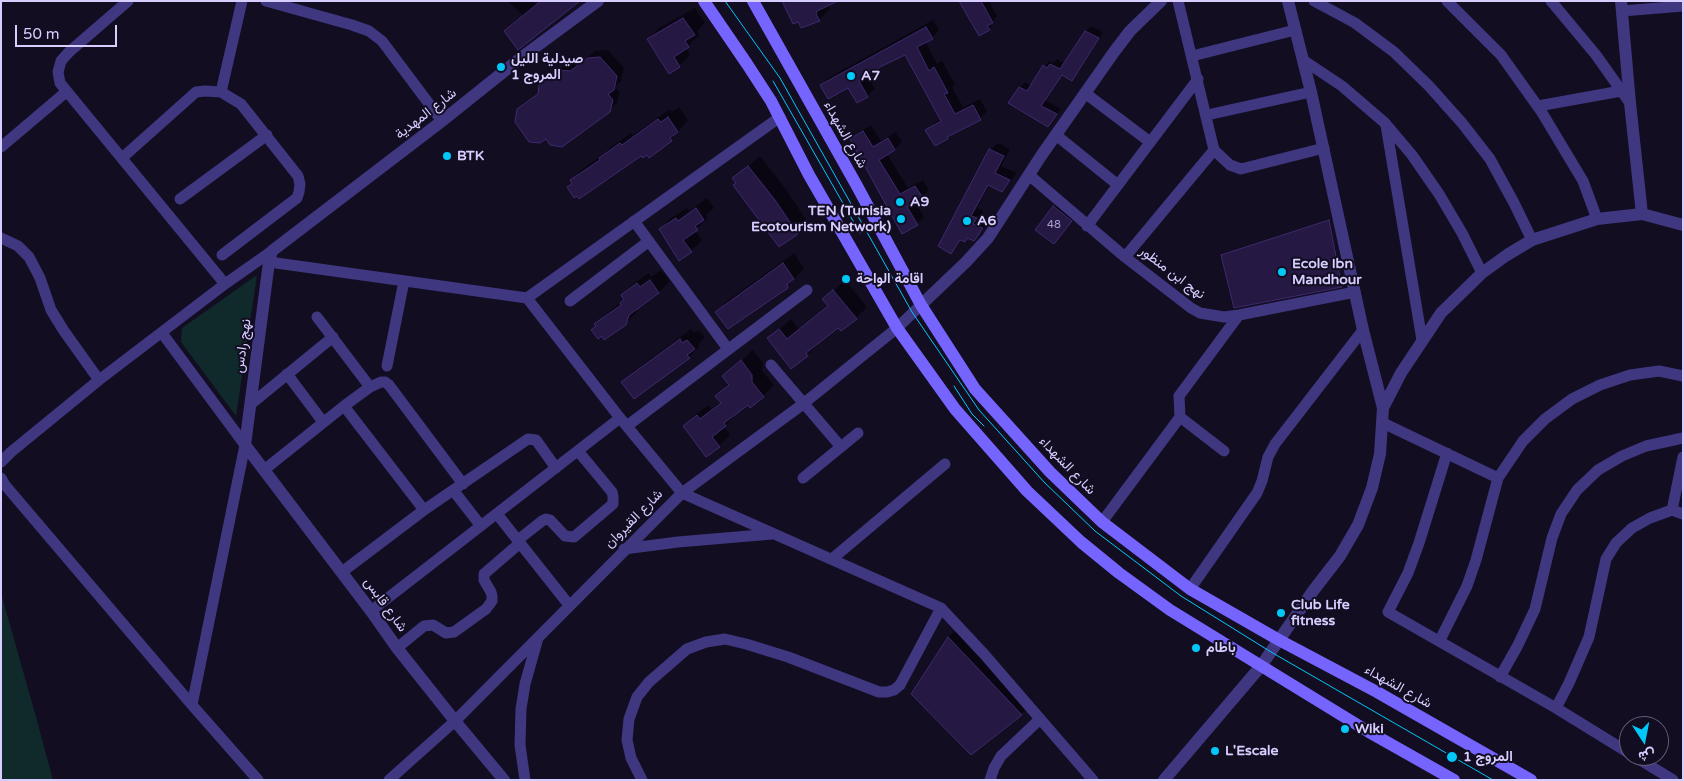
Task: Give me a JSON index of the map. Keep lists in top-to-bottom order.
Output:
{
  "streets": {
    "main road": ["شارع الشهداء"],
    "street": [
      "شارع المهدية",
      "نهج ابن منظور",
      "نهج رادس",
      "شارع القيروان",
      "شارع قابس"
    ]
  },
  "crossings": [
    ["شارع المهدية", "نهج رادس"],
    ["شارع الشهداء", "شارع القيروان"],
    ["نهج رادس", "شارع قابس"],
    ["شارع القيروان", "شارع قابس"]
  ],
  "places": [
    "صيدلية الليل المروج 1",
    "A7",
    "BTK",
    "A9",
    "TEN (Tunisia Ecotourism Network)",
    "A6",
    "Ecole Ibn Mandhour",
    "اقامة الواحة",
    "Club Life fitness",
    "باطام",
    "Wiki",
    "L'Escale",
    "المروج 1"
  ],
  "house_numbers": ["48"],
  "scale_bar": "50 m",
  "north": "bottom"
}
